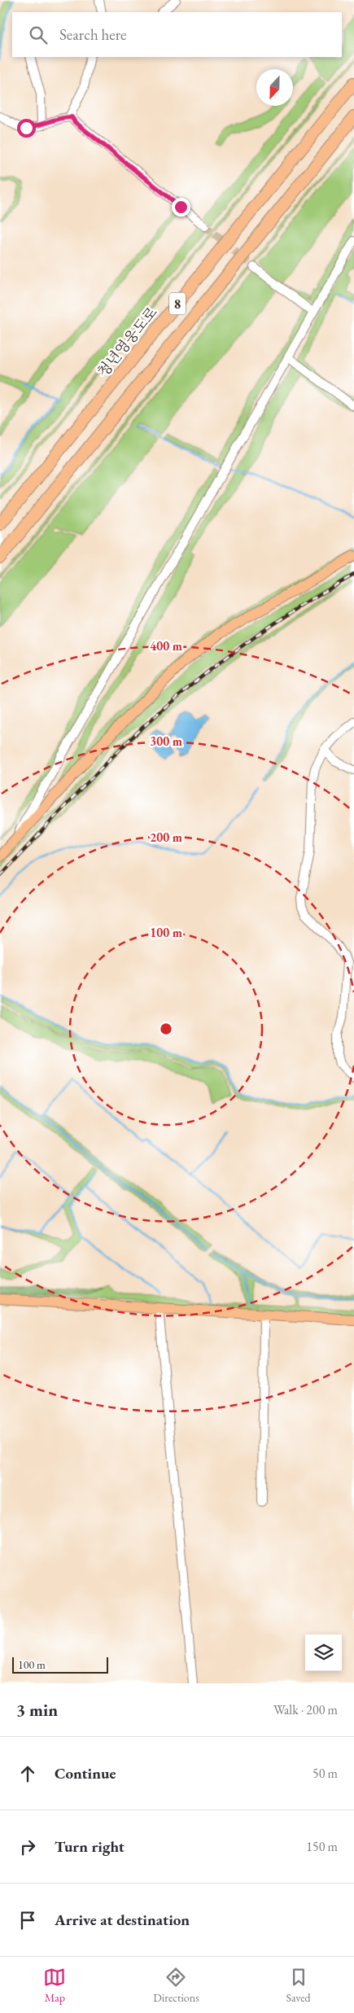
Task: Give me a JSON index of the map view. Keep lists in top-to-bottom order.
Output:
{
  "streets": {
    "highway": ["8", "청년영웅도로"]
  },
  "scale_bar": "100 m",
  "north": "bottom",
  "page": {
    "search": "Search here",
    "scale": "100 m",
    "heading": ["3 min", "Walk · 200 m"],
    "list": [
      ["Continue", "50 m"],
      ["Turn right", "150 m"],
      "Arrive at destination"
    ],
    "nav": ["Map", "Directions", "Saved"]
  },
  "rings": [
    "400 m",
    "300 m",
    "200 m",
    "100 m"
  ]
}
